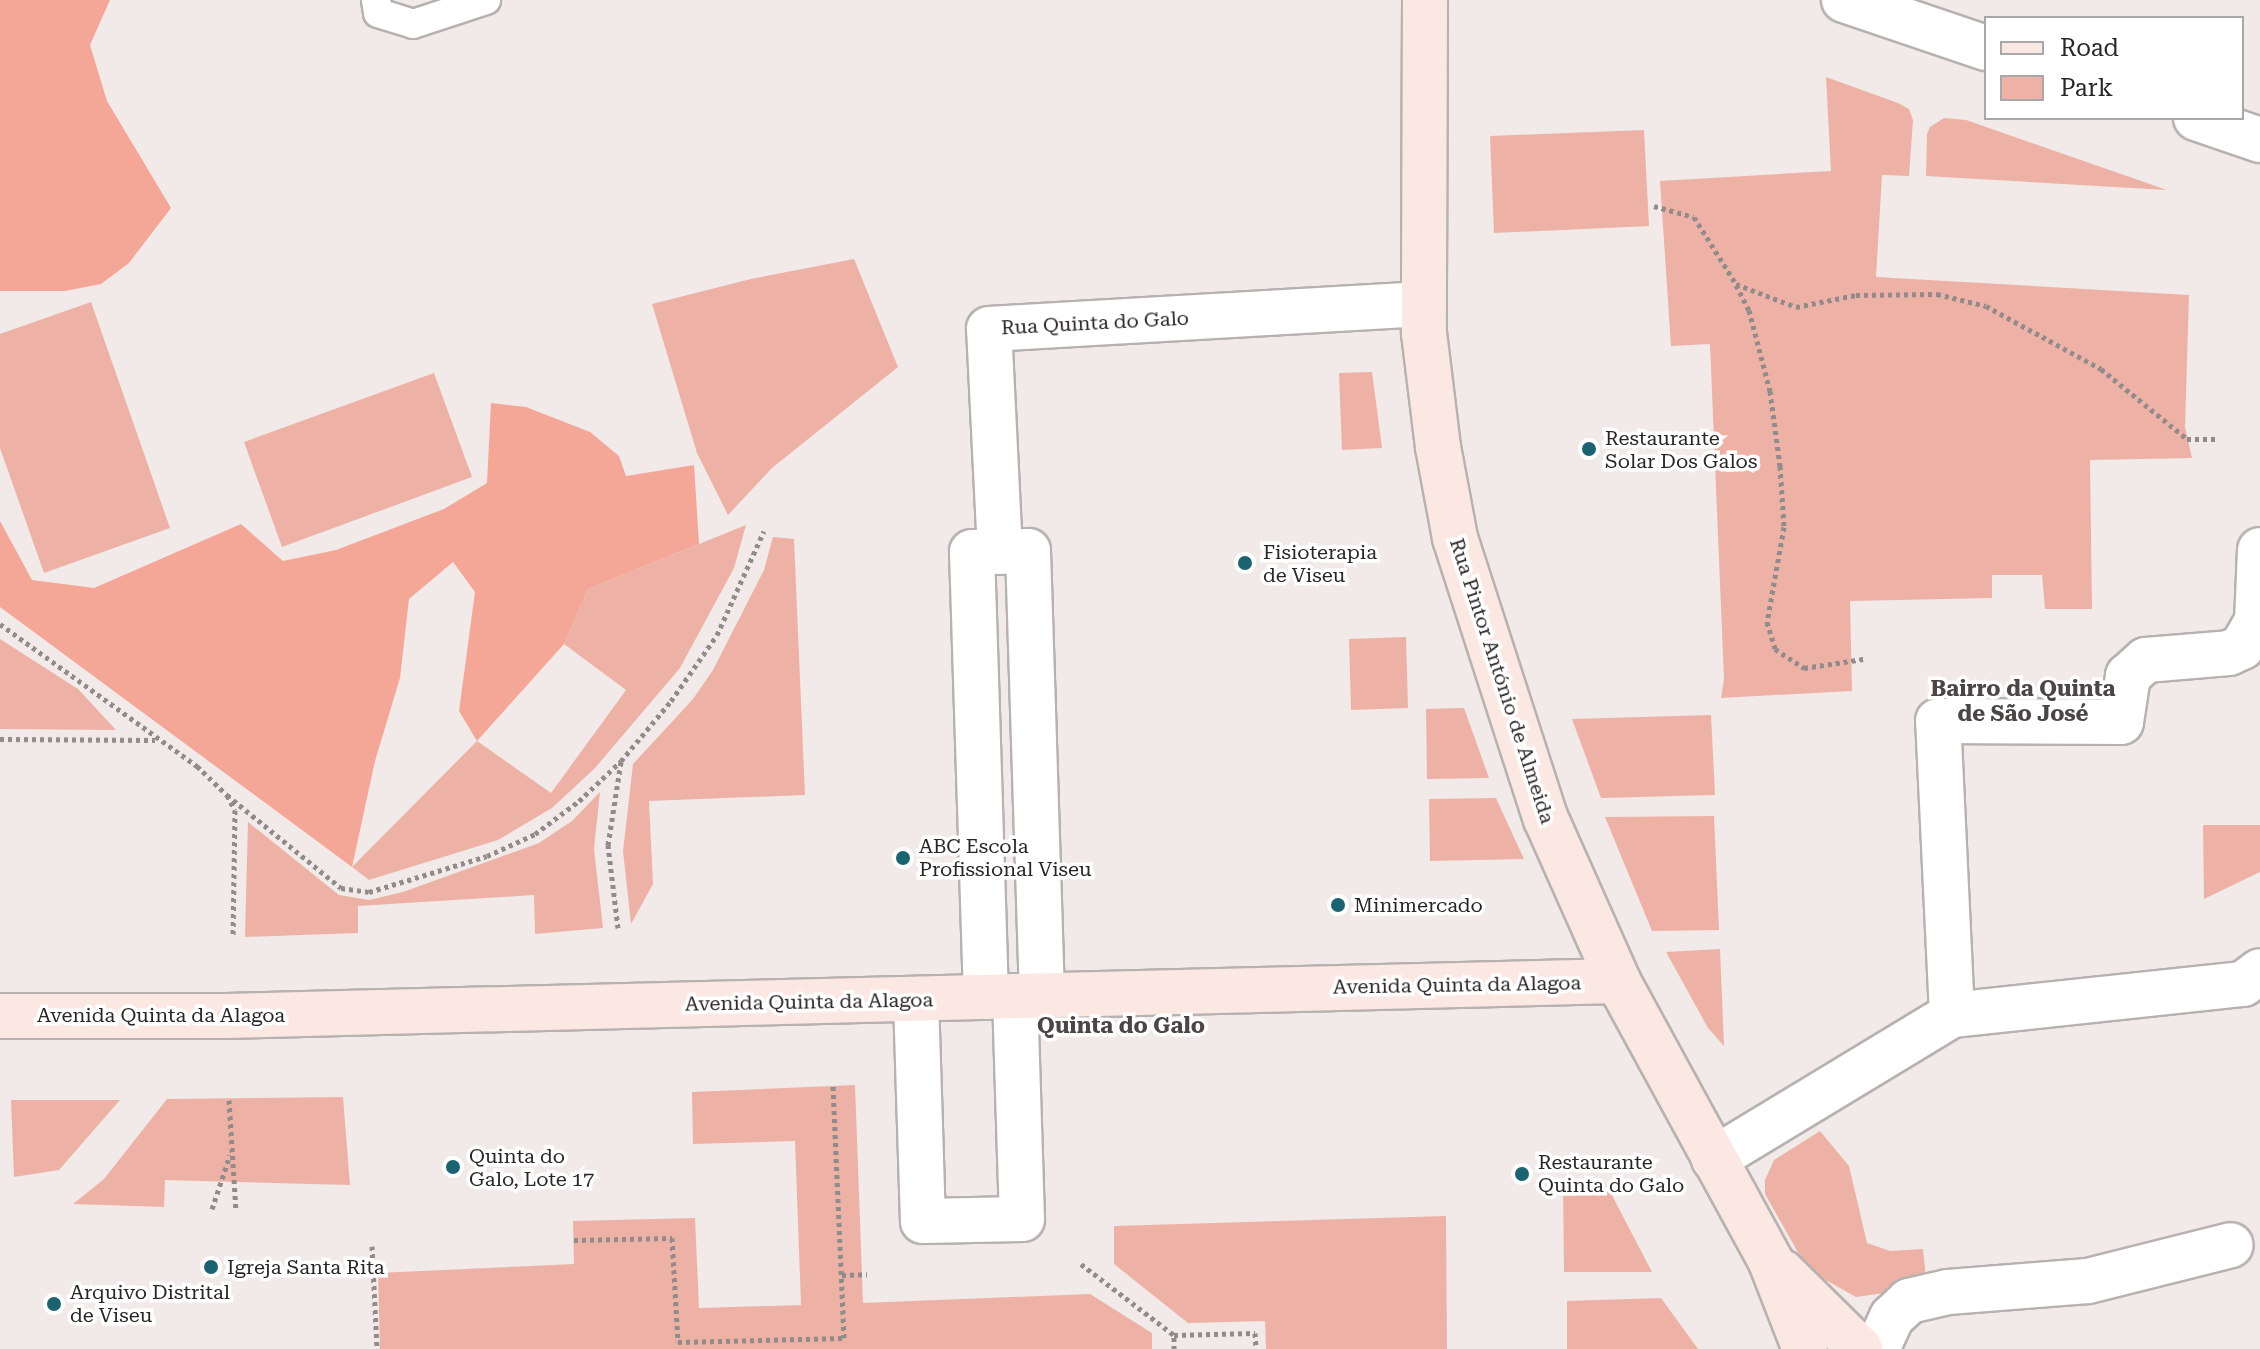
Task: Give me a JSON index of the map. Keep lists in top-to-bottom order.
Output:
{
  "streets": {
    "street": ["Rua Quinta do Galo", "Rua Pintor António de Almeida", "Avenida Quinta da Alagoa"]
  },
  "crossings": [
    ["Rua Quinta do Galo", "Rua Pintor António de Almeida"],
    ["Rua Quinta do Galo", "Avenida Quinta da Alagoa"],
    ["Rua Pintor António de Almeida", "Avenida Quinta da Alagoa"]
  ],
  "districts": ["Bairro da Quinta de São José", "Quinta do Galo"],
  "places": [
    "Restaurante Solar Dos Galos",
    "Fisioterapia de Viseu",
    "ABC Escola Profissional Viseu",
    "Minimercado",
    "Quinta do Galo, Lote 17",
    "Restaurante Quinta do Galo",
    "Igreja Santa Rita",
    "Arquivo Distrital de Viseu"
  ],
  "legend": ["Road", "Park"]
}
